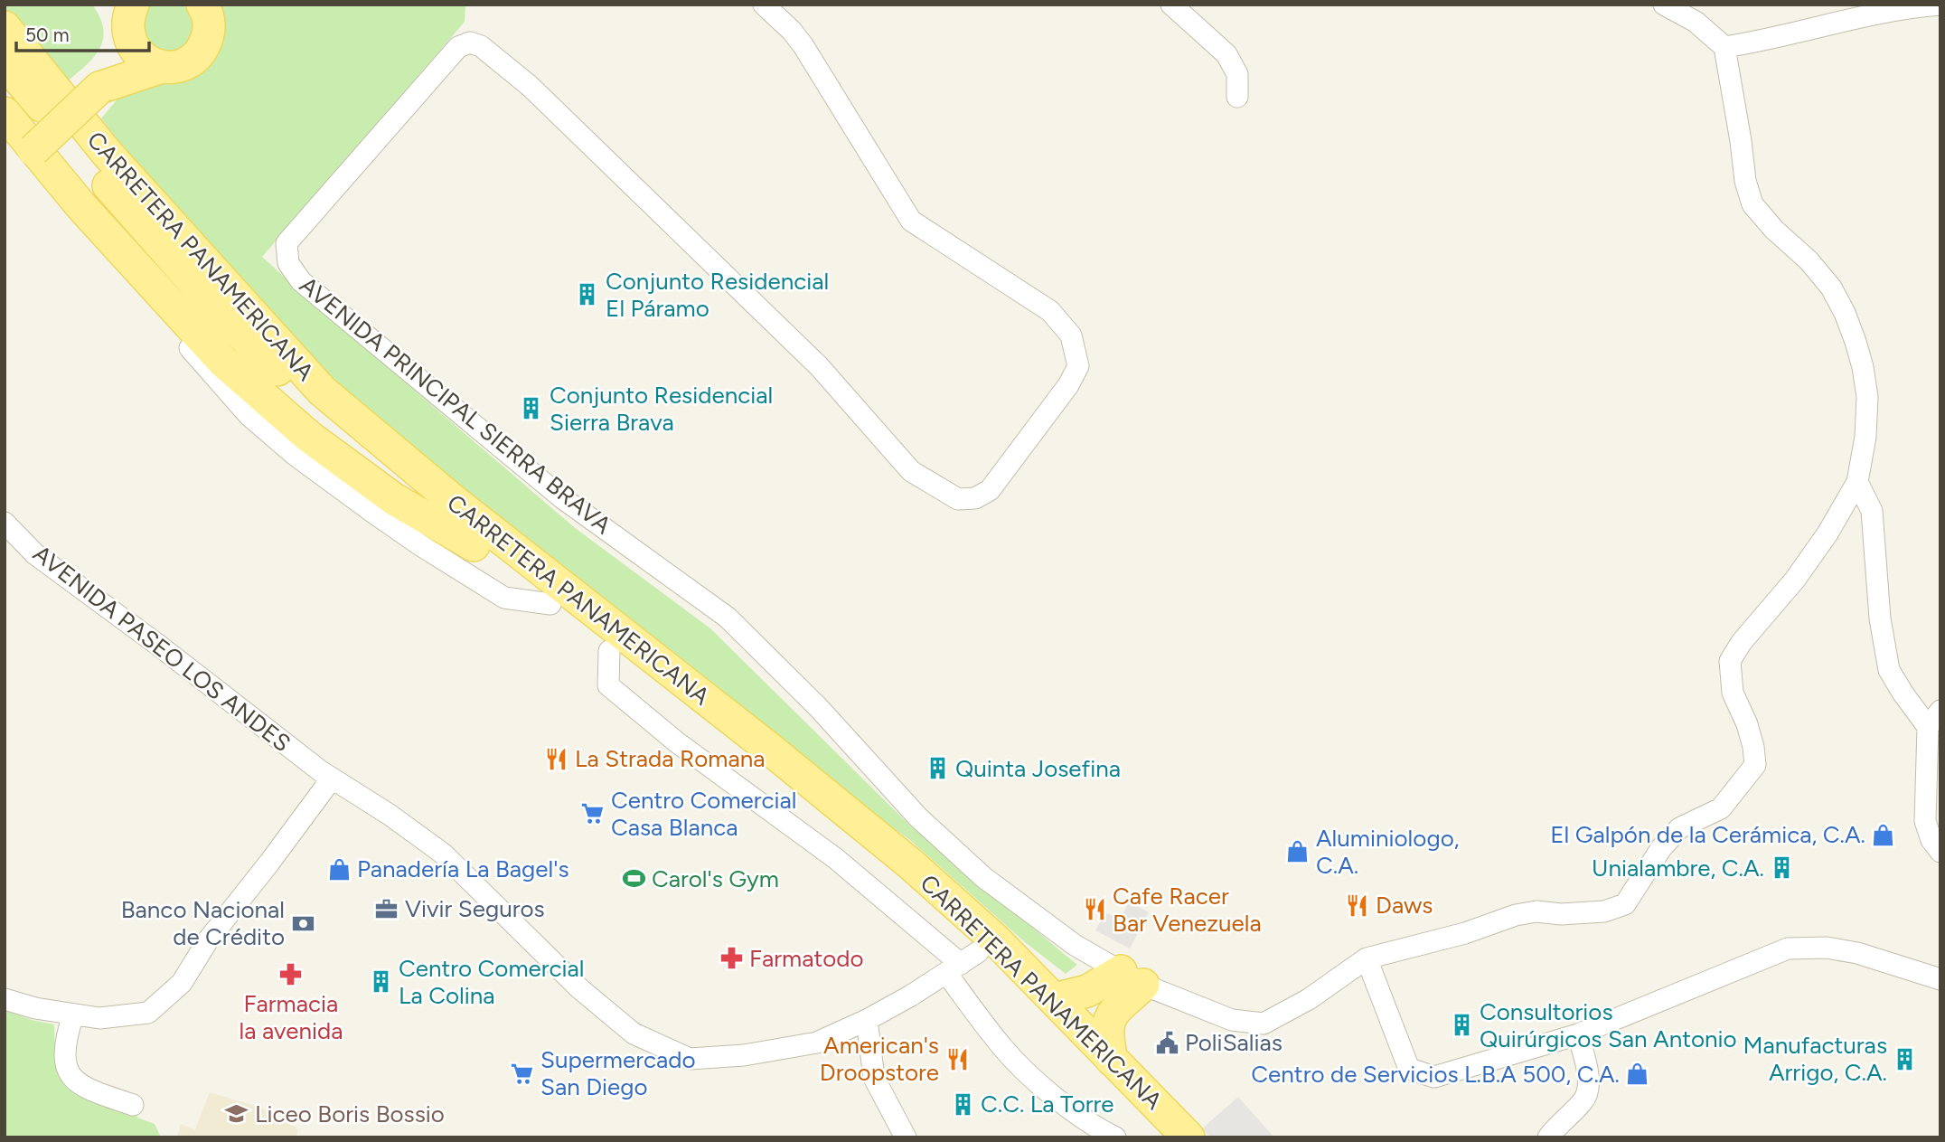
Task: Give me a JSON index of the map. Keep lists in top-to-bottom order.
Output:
{
  "streets": {
    "main road": ["CARRETERA PANAMERICANA"],
    "street": ["AVENIDA PRINCIPAL SIERRA BRAVA", "AVENIDA PASEO LOS ANDES"]
  },
  "crossings": [
    ["CARRETERA PANAMERICANA", "AVENIDA PASEO LOS ANDES"]
  ],
  "places": {
    "building": [
      "Conjunto Residencial El Páramo",
      "Conjunto Residencial Sierra Brava",
      "Quinta Josefina",
      "Unialambre, C.A.",
      "Centro Comercial La Colina",
      "Consultorios Quirúrgicos San Antonio",
      "Manufacturas Arrigo, C.A.",
      "C.C. La Torre"
    ],
    "restaurant": [
      "La Strada Romana",
      "Daws",
      "Cafe Racer Bar Venezuela",
      "American's Droopstore"
    ],
    "supermarket": ["Centro Comercial Casa Blanca", "Supermercado San Diego"],
    "shop": [
      "El Galpón de la Cerámica, C.A.",
      "Aluminiologo, C.A.",
      "Panadería La Bagel's",
      "Centro de Servicios L.B.A 500, C.A."
    ],
    "sports": ["Carol's Gym"],
    "office": ["Vivir Seguros"],
    "bank": ["Banco Nacional de Crédito"],
    "pharmacy": ["Farmatodo", "Farmacia la avenida"],
    "public building": ["PoliSalias"],
    "school or university": ["Liceo Boris Bossio"]
  },
  "scale_bar": "50 m"
}
